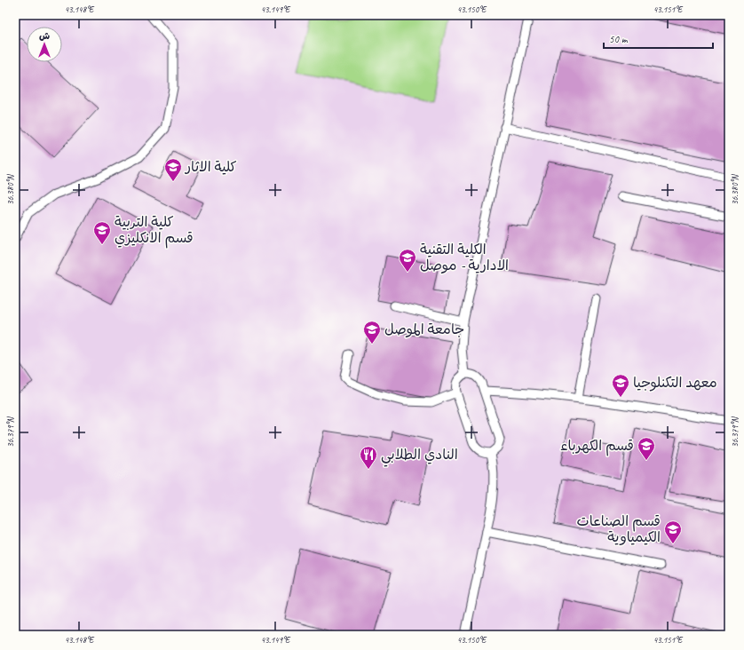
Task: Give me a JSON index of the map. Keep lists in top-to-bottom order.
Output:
{
  "places": {
    "school or university": [
      "كلية الاثار",
      "كلية التربية قسم الانكليزي",
      "الكلية التقنية الادارية - موصل",
      "جامعة الموصل",
      "معهد التكنلوجيا",
      "قسم الكهرباء",
      "قسم الصناعات الكيمياوية"
    ],
    "restaurant": ["النادي الطلابي"]
  },
  "scale_bar": "50 m",
  "north": "top",
  "coordinates": [
    "43.148°E",
    "43.149°E",
    "43.150°E",
    "43.151°E",
    "36.380°N",
    "36.379°N"
  ]
}
